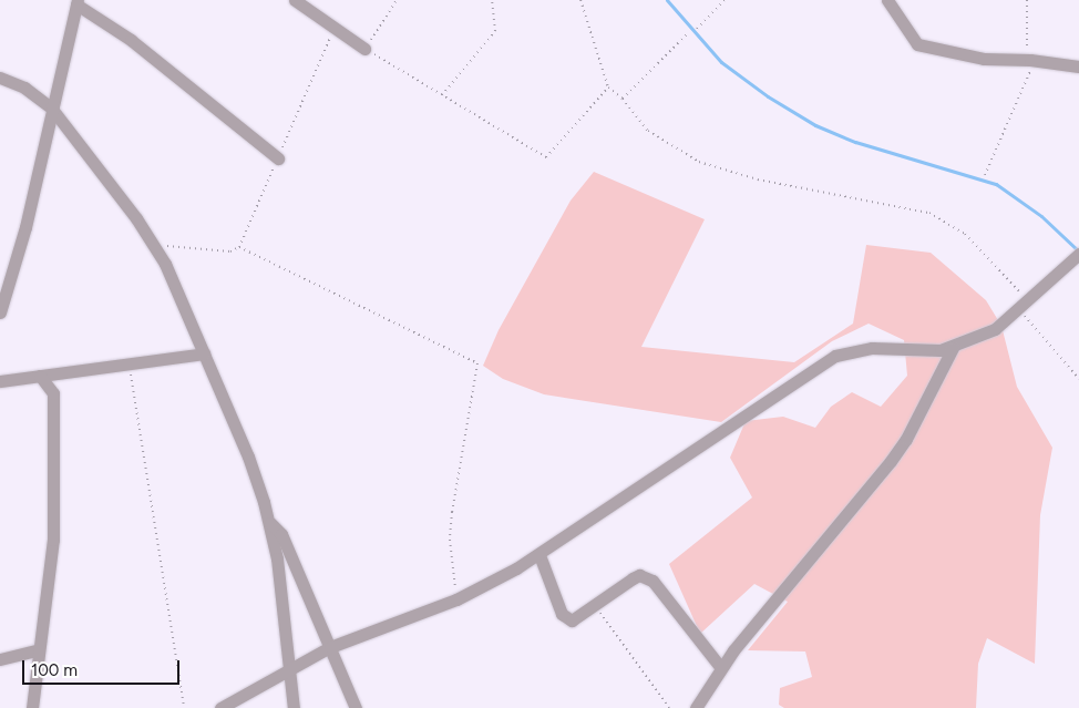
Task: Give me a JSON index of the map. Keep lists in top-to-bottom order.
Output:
{
  "scale_bar": "100 m"
}
